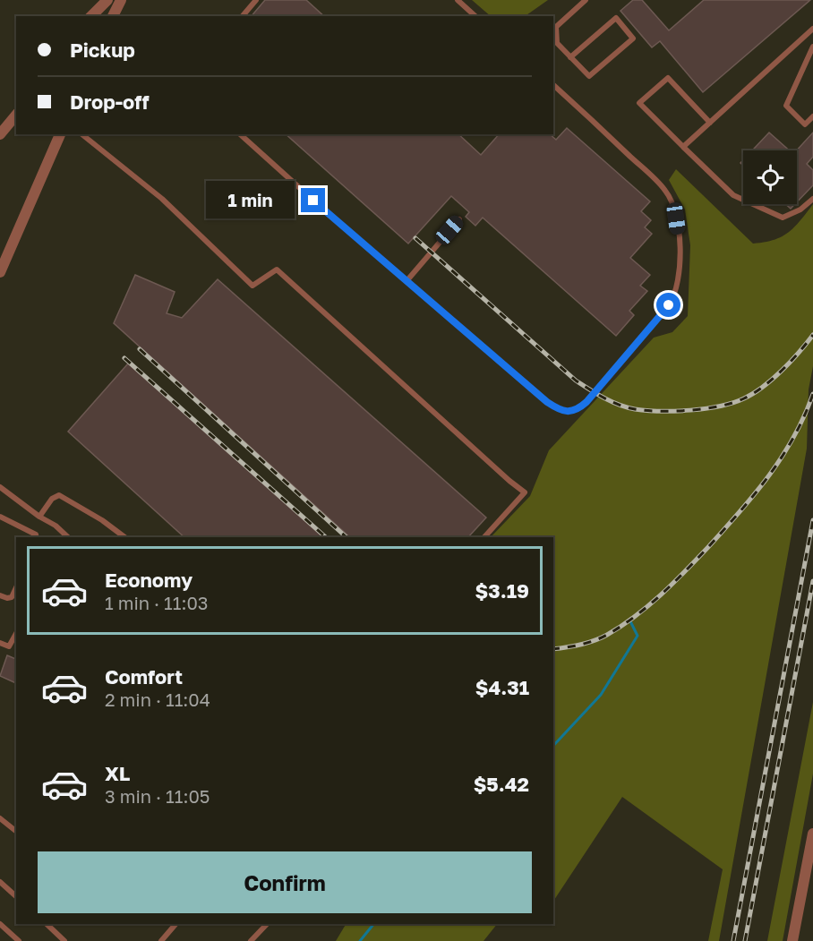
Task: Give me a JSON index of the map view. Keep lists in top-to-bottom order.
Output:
{
  "page": {
    "banner": ["Pickup", "Drop-off"],
    "bubble": "1 min",
    "list": [
      {
        "name": "Economy",
        "note": "1 min · 11:03",
        "value": "$3.19"
      },
      {
        "name": "Comfort",
        "note": "2 min · 11:04",
        "value": "$4.31"
      },
      {
        "name": "XL",
        "note": "3 min · 11:05",
        "value": "$5.42"
      }
    ],
    "buttons": "Confirm"
  }
}
